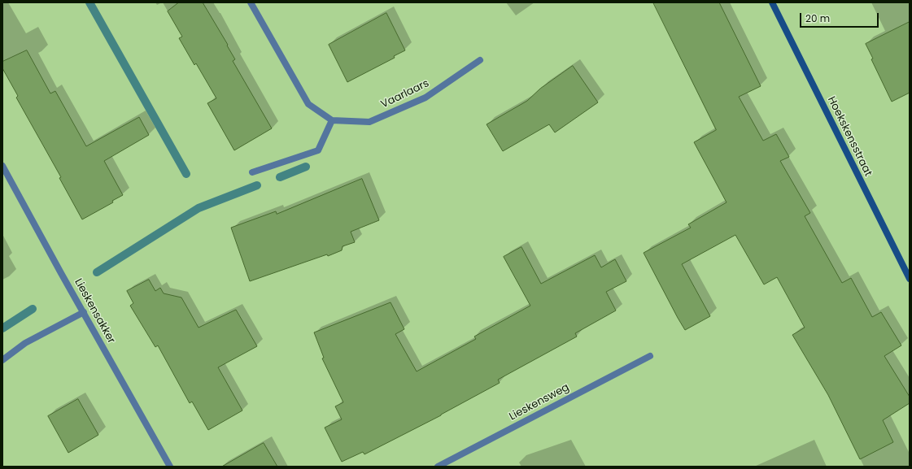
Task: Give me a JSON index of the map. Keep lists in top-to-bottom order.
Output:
{
  "streets": {
    "street": [
      "Vaarlaars",
      "Hoekskensstraat",
      "Lieskensakker",
      "Lieskensweg"
    ]
  },
  "scale_bar": "20 m"
}
